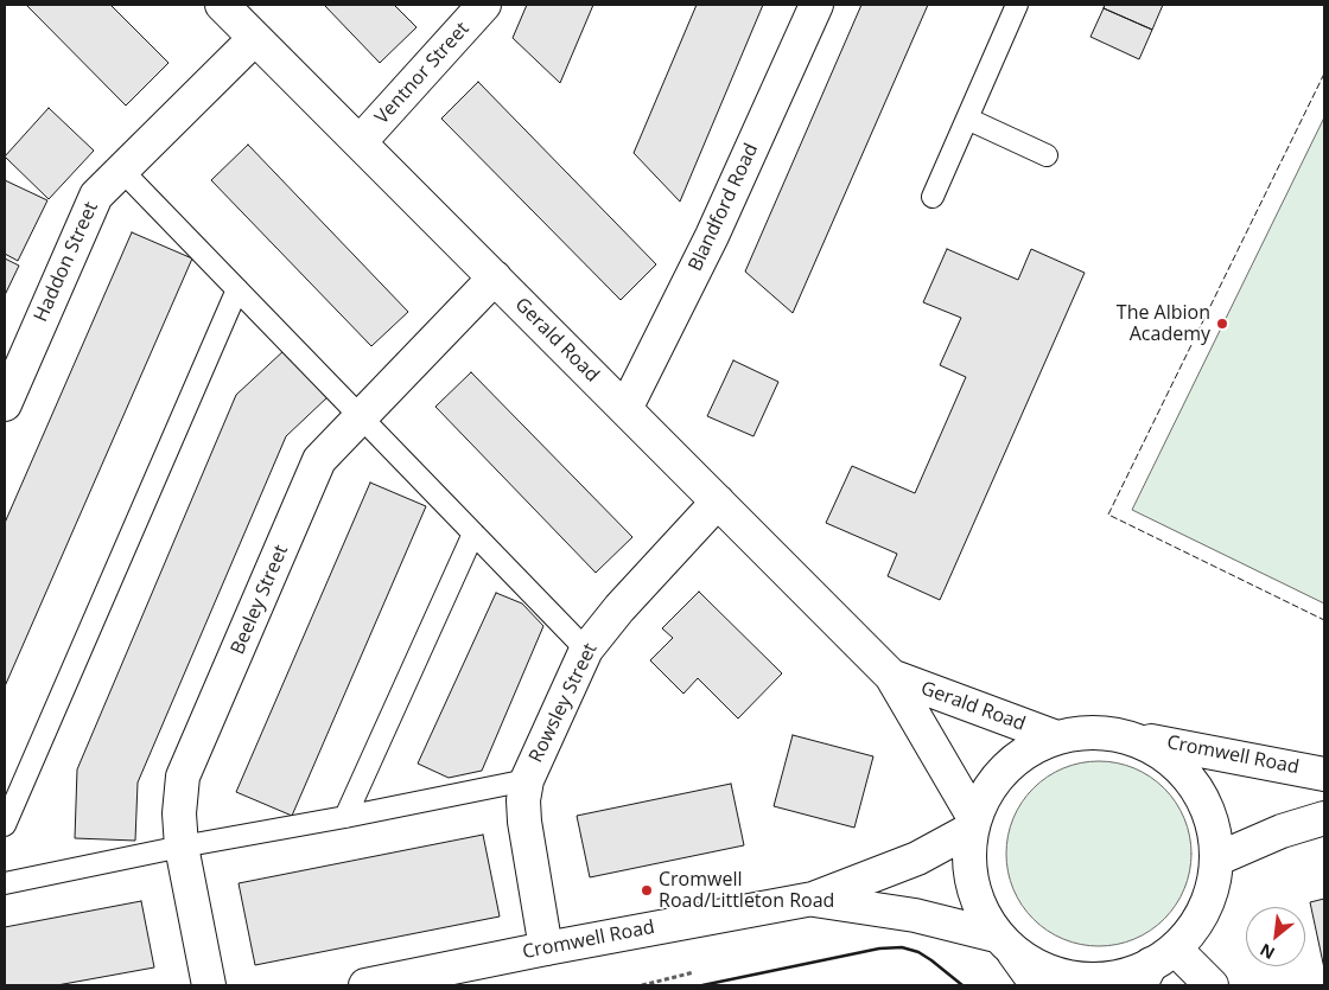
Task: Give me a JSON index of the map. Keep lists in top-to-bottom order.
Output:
{
  "streets": {
    "main road": [
      "Ventnor Street",
      "Blandford Road",
      "Haddon Street",
      "Gerald Road",
      "Beeley Street",
      "Rowsley Street",
      "Cromwell Road"
    ]
  },
  "crossings": [
    ["Ventnor Street", "Gerald Road"],
    ["Blandford Road", "Gerald Road"],
    ["Haddon Street", "Gerald Road"],
    ["Gerald Road", "Beeley Street"],
    ["Gerald Road", "Rowsley Street"],
    ["Gerald Road", "Cromwell Road"],
    ["Rowsley Street", "Cromwell Road"]
  ],
  "places": ["The Albion Academy", "Cromwell Road/Littleton Road"],
  "north": "bottom left"
}
